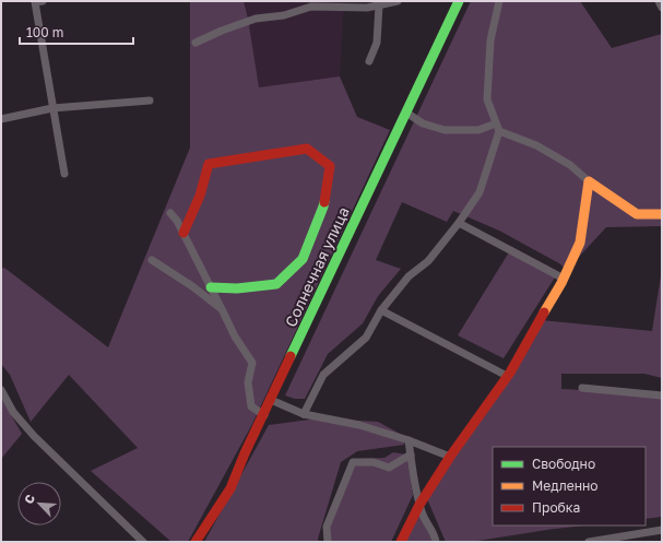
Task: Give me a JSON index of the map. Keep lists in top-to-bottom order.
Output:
{
  "streets": {
    "street": ["Солнечная улица"]
  },
  "legend": ["Свободно", "Медленно", "Пробка"],
  "scale_bar": "100 m",
  "north": "top left"
}
